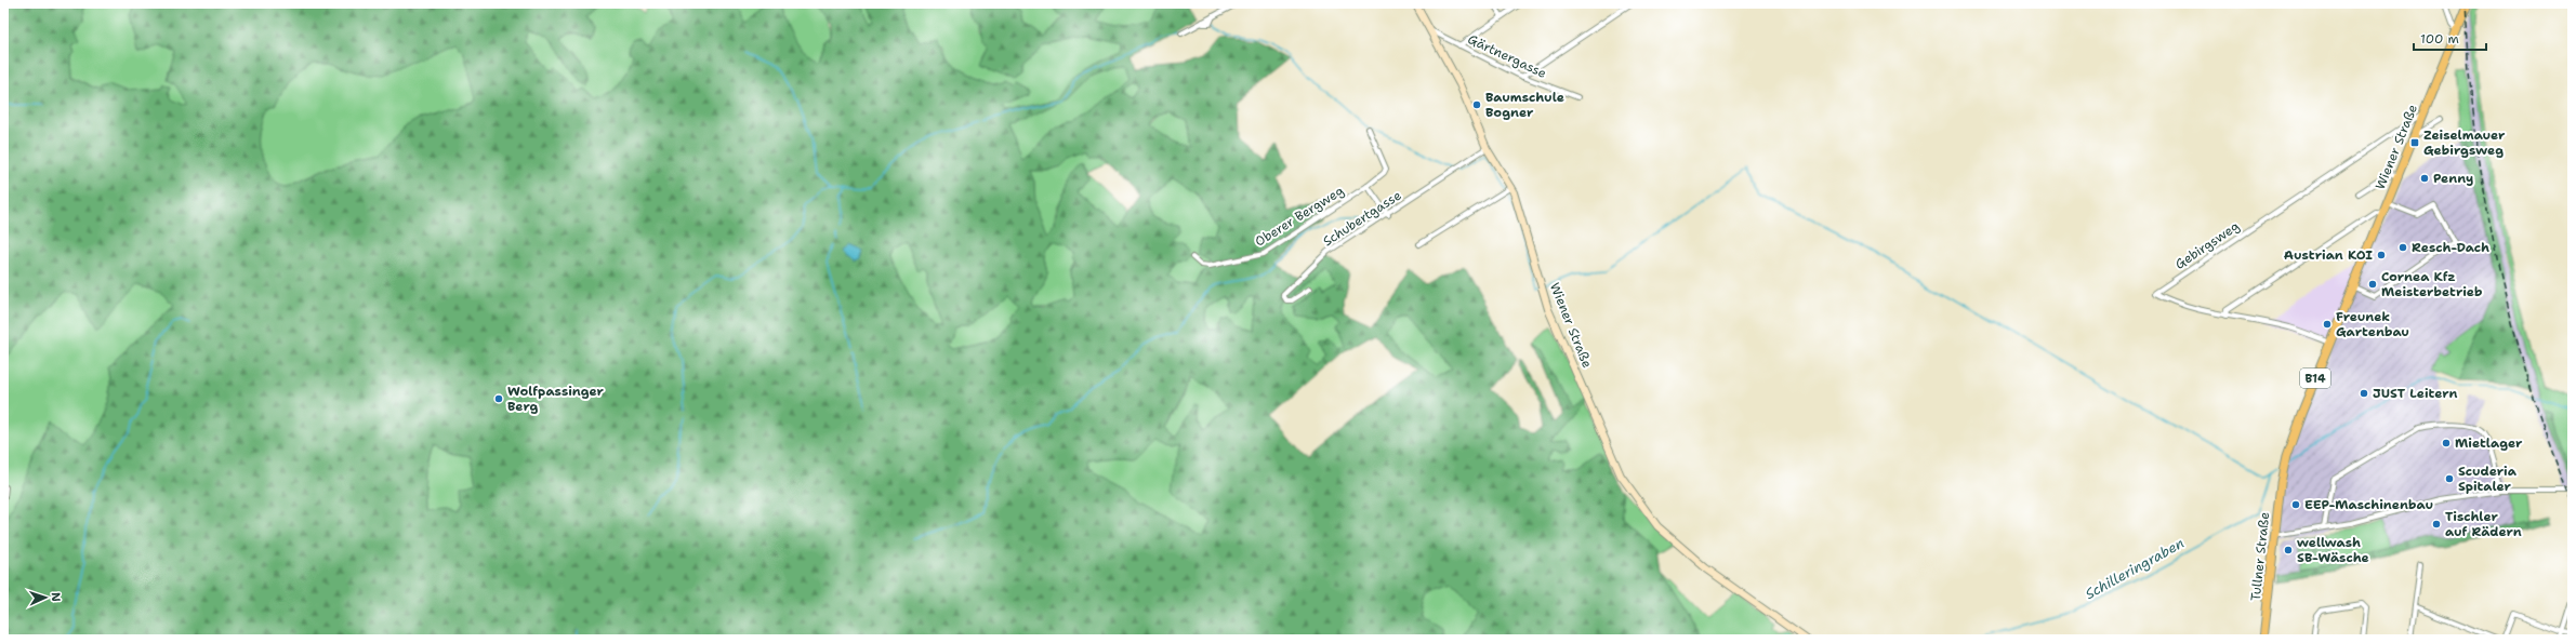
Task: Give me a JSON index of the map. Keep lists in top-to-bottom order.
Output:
{
  "streets": {
    "main road": ["Wiener Straße", "B14", "Tullner Straße"],
    "street": [
      "Gärtnergasse",
      "Oberer Bergweg",
      "Schubertgasse",
      "Gebirgsweg"
    ]
  },
  "crossings": [
    ["Gärtnergasse", "Wiener Straße"],
    ["Wiener Straße", "Schubertgasse"],
    ["Wiener Straße", "Gebirgsweg"],
    ["Wiener Straße", "Tullner Straße"],
    ["Gebirgsweg", "Tullner Straße"]
  ],
  "water": ["Schilleringraben"],
  "places": {
    "other": [
      "Baumschule Bogner",
      "Penny",
      "Resch-Dach",
      "Austrian KOI",
      "Cornea Kfz Meisterbetrieb",
      "Freunek Gartenbau",
      "JUST Leitern",
      "Wolfpassinger Berg",
      "Mietlager",
      "Scuderia Spitaler",
      "EEP-Maschinenbau",
      "Tischler auf Rädern",
      "wellwash SB-Wäsche"
    ],
    "transit": ["Zeiselmauer Gebirgsweg"]
  },
  "scale_bar": "100 m",
  "north": "right"
}
